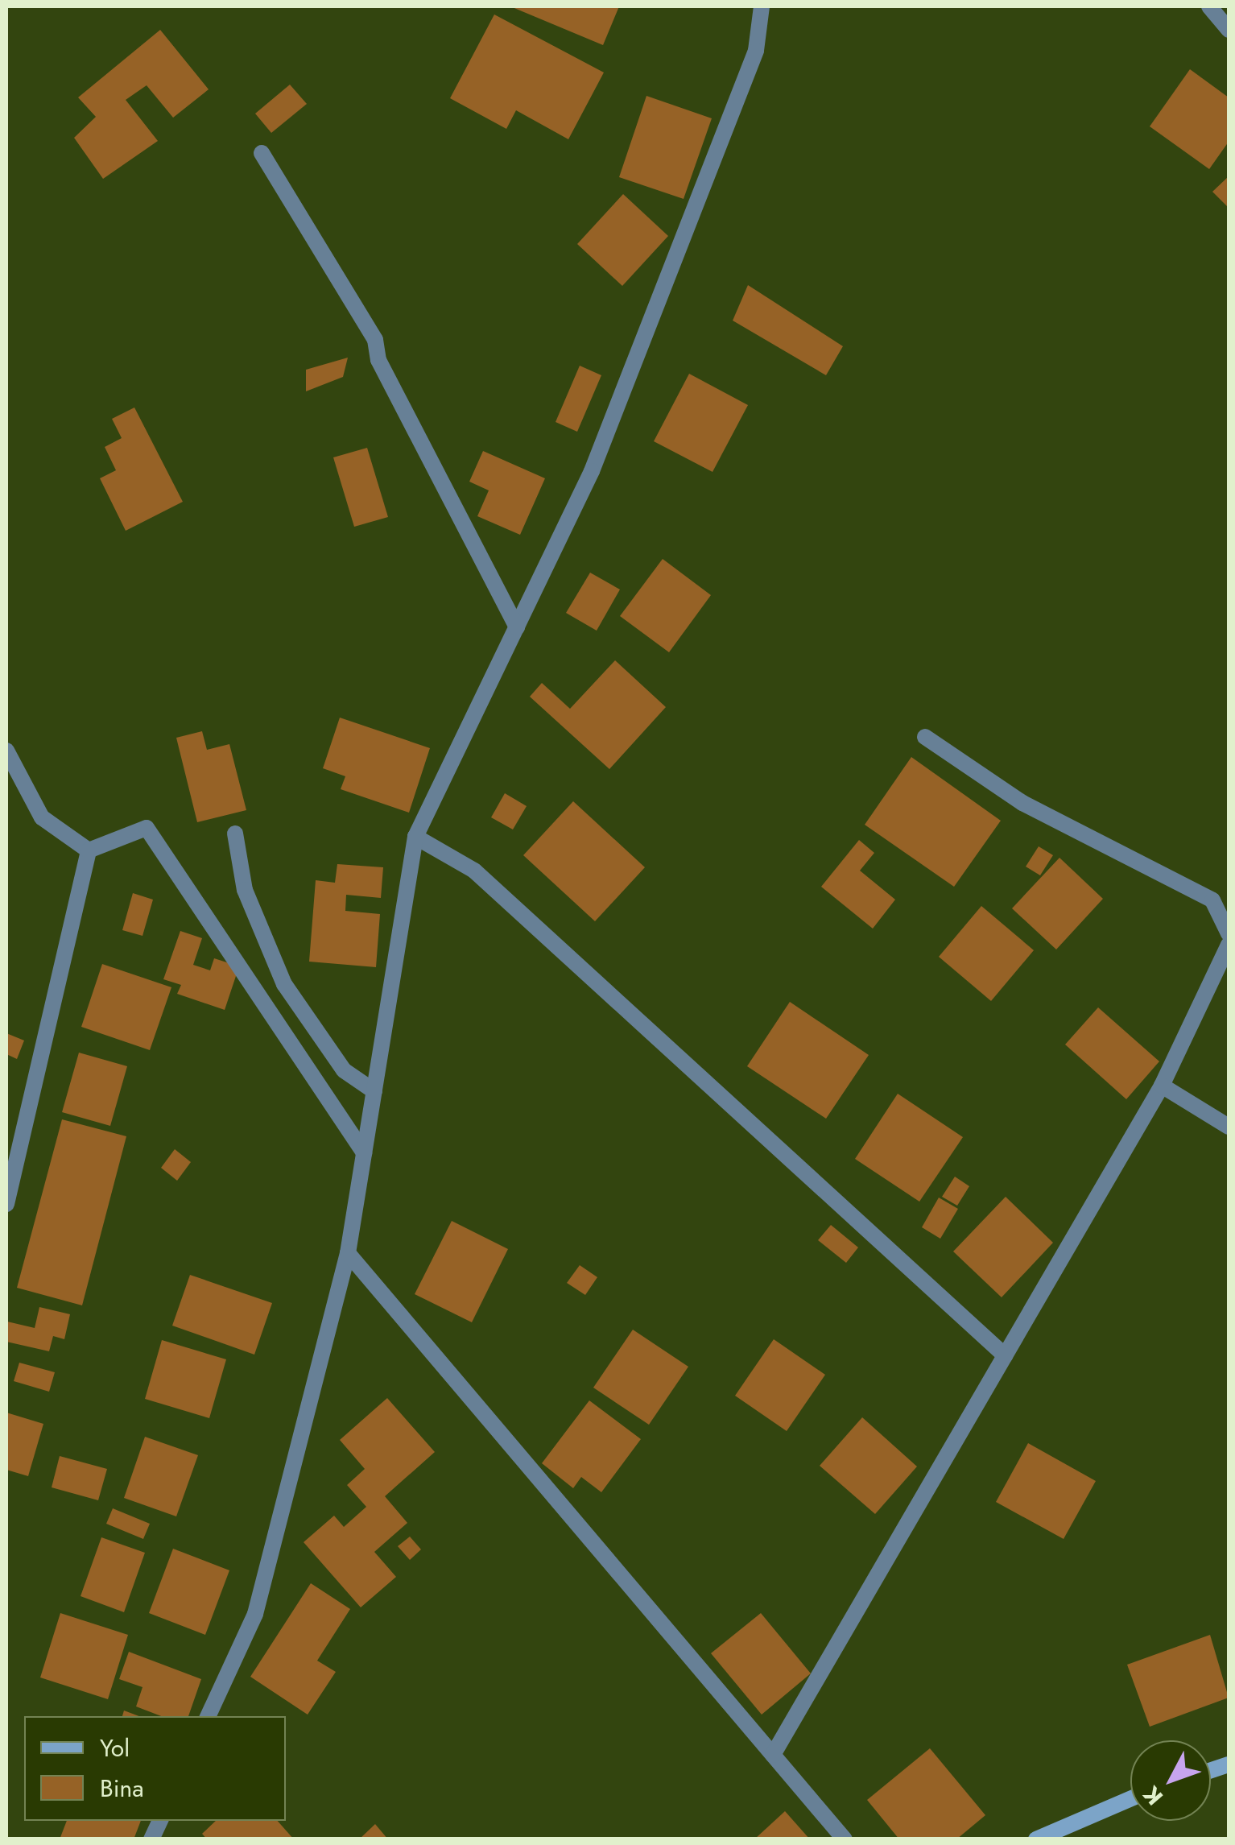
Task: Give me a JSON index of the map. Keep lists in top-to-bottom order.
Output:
{
  "legend": ["Yol", "Bina"],
  "north": "bottom left"
}
